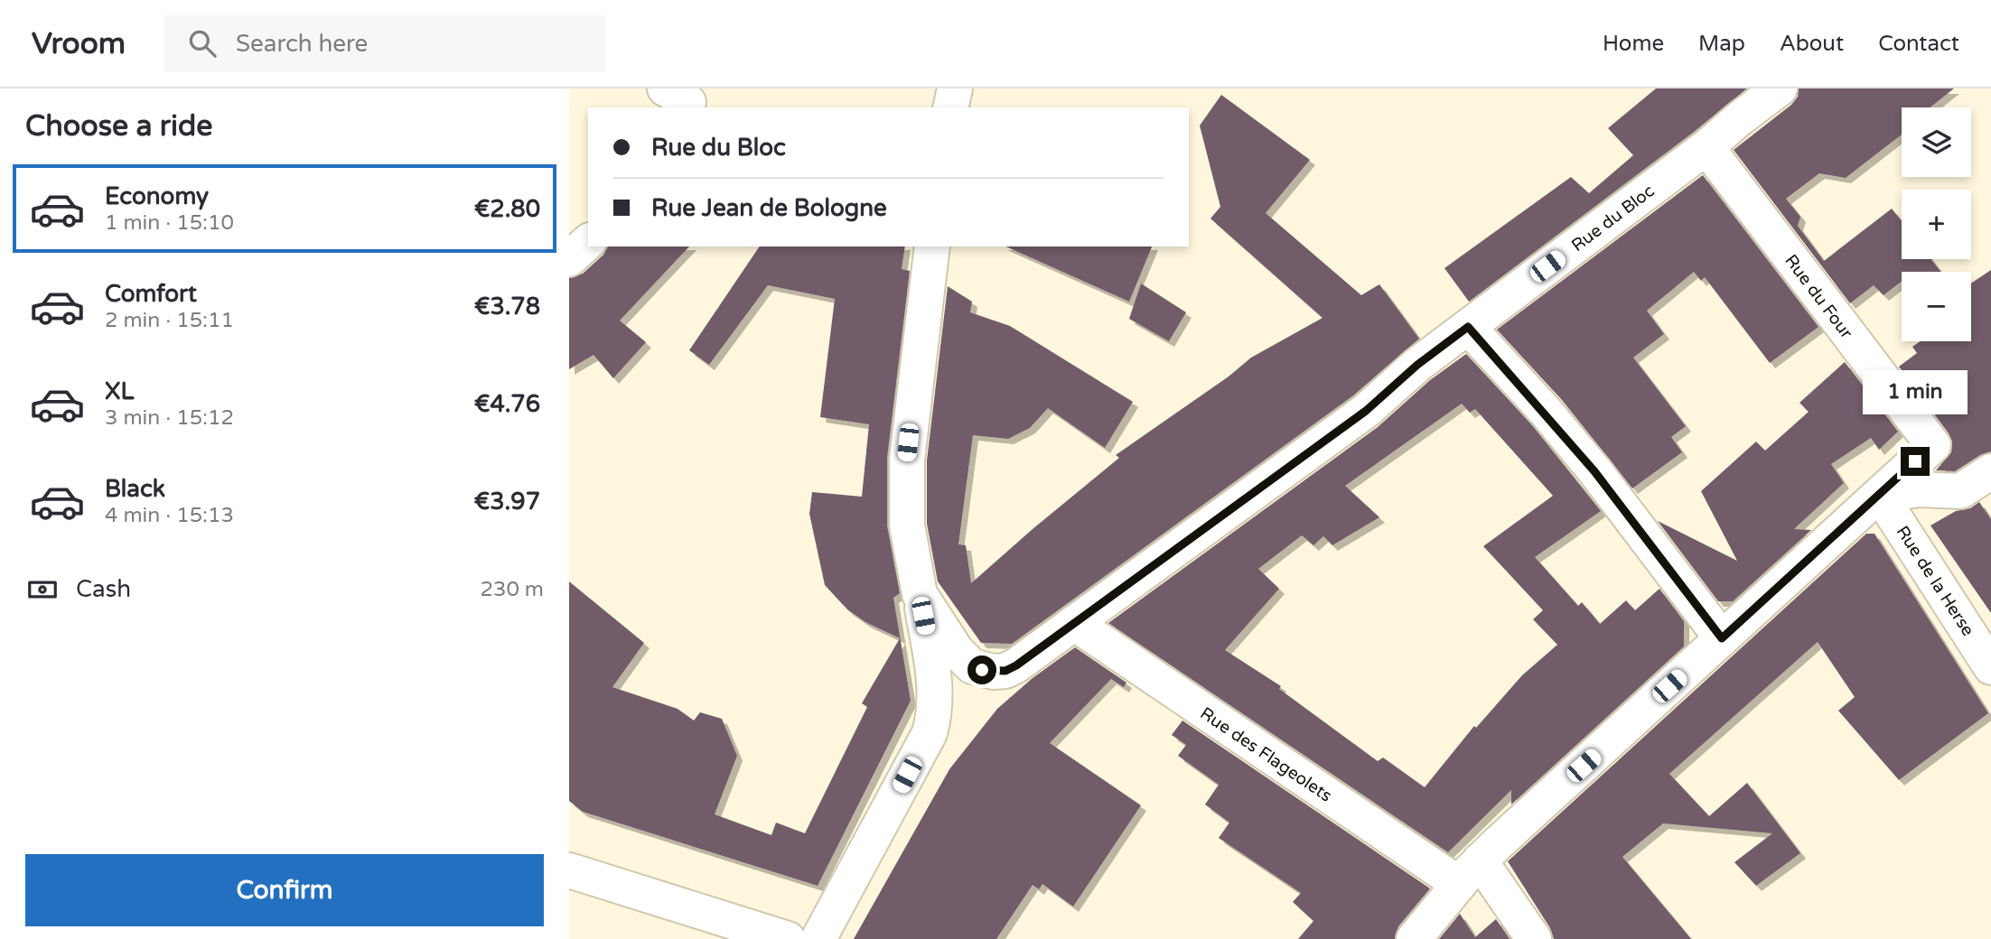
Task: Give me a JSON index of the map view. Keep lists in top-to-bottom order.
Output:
{
  "streets": {
    "street": [
      "Rue du Bloc",
      "Rue du Four",
      "Rue de la Herse",
      "Rue des Flageolets"
    ]
  },
  "crossings": [
    ["Rue du Bloc", "Rue du Four"],
    ["Rue du Bloc", "Rue des Flageolets"],
    ["Rue du Four", "Rue de la Herse"]
  ],
  "page": {
    "header": "Vroom",
    "search": "Search here",
    "nav": [
      "Home",
      "Map",
      "About",
      "Contact"
    ],
    "heading": "Choose a ride",
    "map_buttons": ["+", "−"],
    "banner": ["Rue du Bloc", "Rue Jean de Bologne"],
    "list": [
      {
        "name": "Economy",
        "note": "1 min · 15:10",
        "value": "€2.80"
      },
      {
        "name": "Comfort",
        "note": "2 min · 15:11",
        "value": "€3.78"
      },
      {
        "name": "XL",
        "note": "3 min · 15:12",
        "value": "€4.76"
      },
      {
        "name": "Black",
        "note": "4 min · 15:13",
        "value": "€3.97"
      }
    ],
    "bubble": "1 min",
    "pay": ["Cash", "230 m"],
    "buttons": "Confirm"
  }
}
